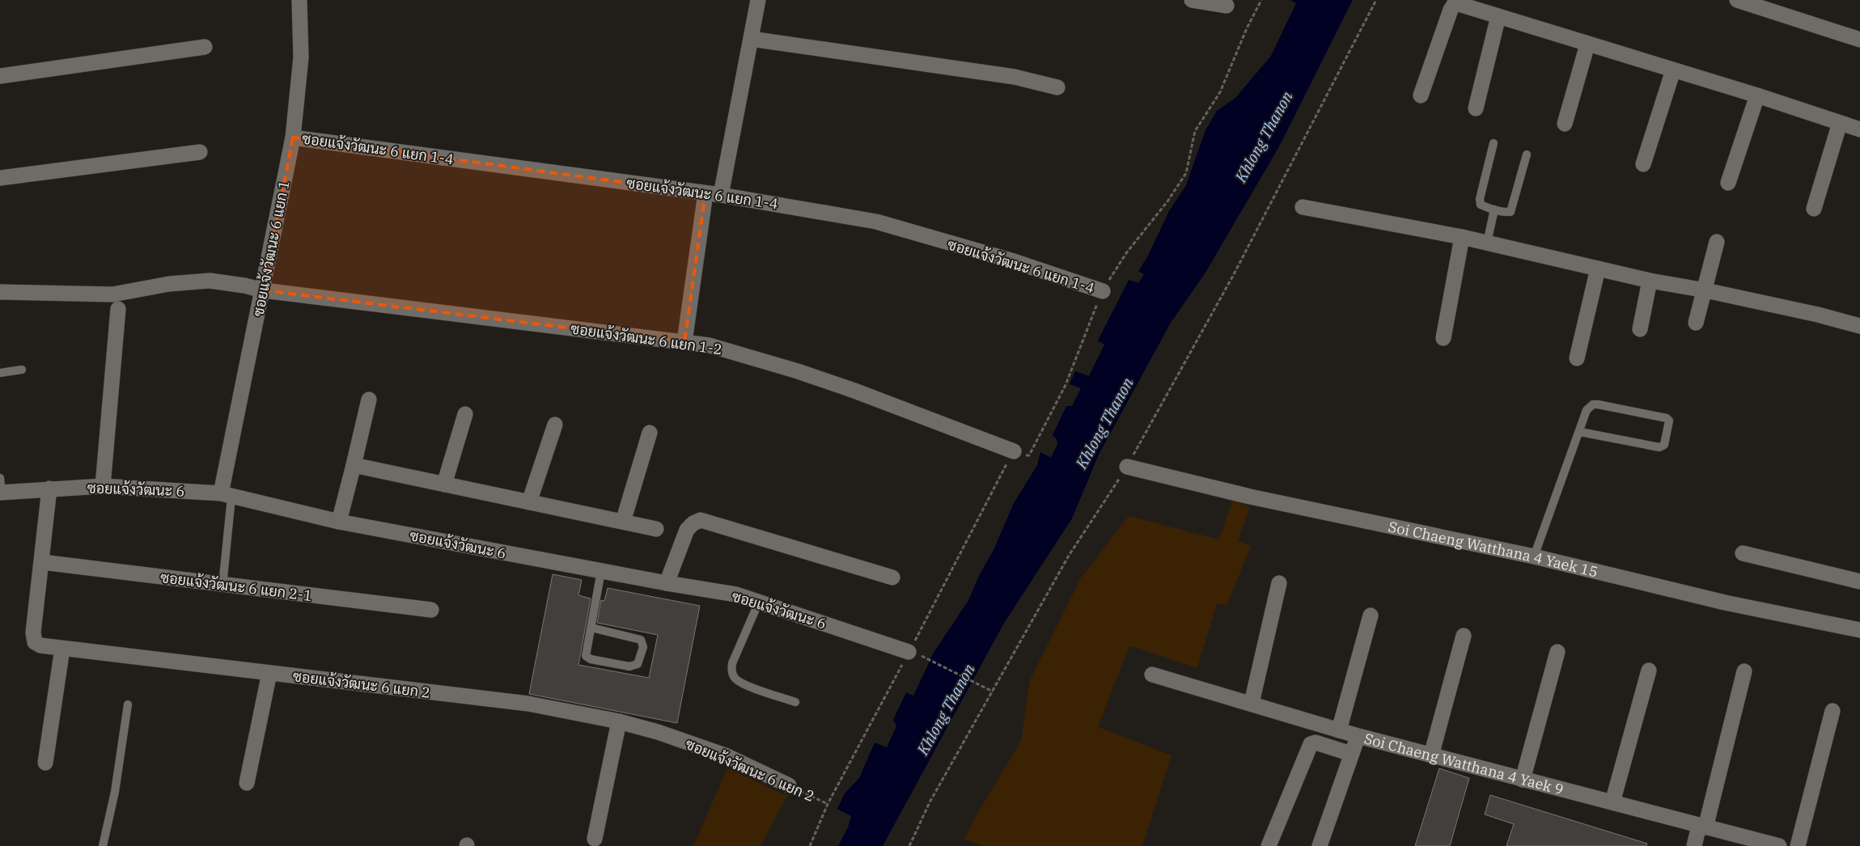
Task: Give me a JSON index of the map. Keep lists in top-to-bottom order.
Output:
{
  "streets": {
    "street": [
      "ซอยแจ้งวัฒนะ 6 แยก 1-4",
      "ซอยแจ้งวัฒนะ 6 แยก 1",
      "ซอยแจ้งวัฒนะ 6 แยก 1-2",
      "ซอยแจ้งวัฒนะ 6",
      "Soi Chaeng Watthana 4 Yaek 15",
      "ซอยแจ้งวัฒนะ 6 แยก 2-1",
      "ซอยแจ้งวัฒนะ 6 แยก 2",
      "Soi Chaeng Watthana 4 Yaek 9"
    ]
  },
  "crossings": [
    ["ซอยแจ้งวัฒนะ 6 แยก 1-4", "ซอยแจ้งวัฒนะ 6 แยก 1"],
    ["ซอยแจ้งวัฒนะ 6 แยก 1", "ซอยแจ้งวัฒนะ 6 แยก 1-2"],
    ["ซอยแจ้งวัฒนะ 6 แยก 1", "ซอยแจ้งวัฒนะ 6"],
    ["ซอยแจ้งวัฒนะ 6", "ซอยแจ้งวัฒนะ 6 แยก 2"],
    ["ซอยแจ้งวัฒนะ 6 แยก 2-1", "ซอยแจ้งวัฒนะ 6 แยก 2"]
  ],
  "water": ["Khlong Thanon"]
}
